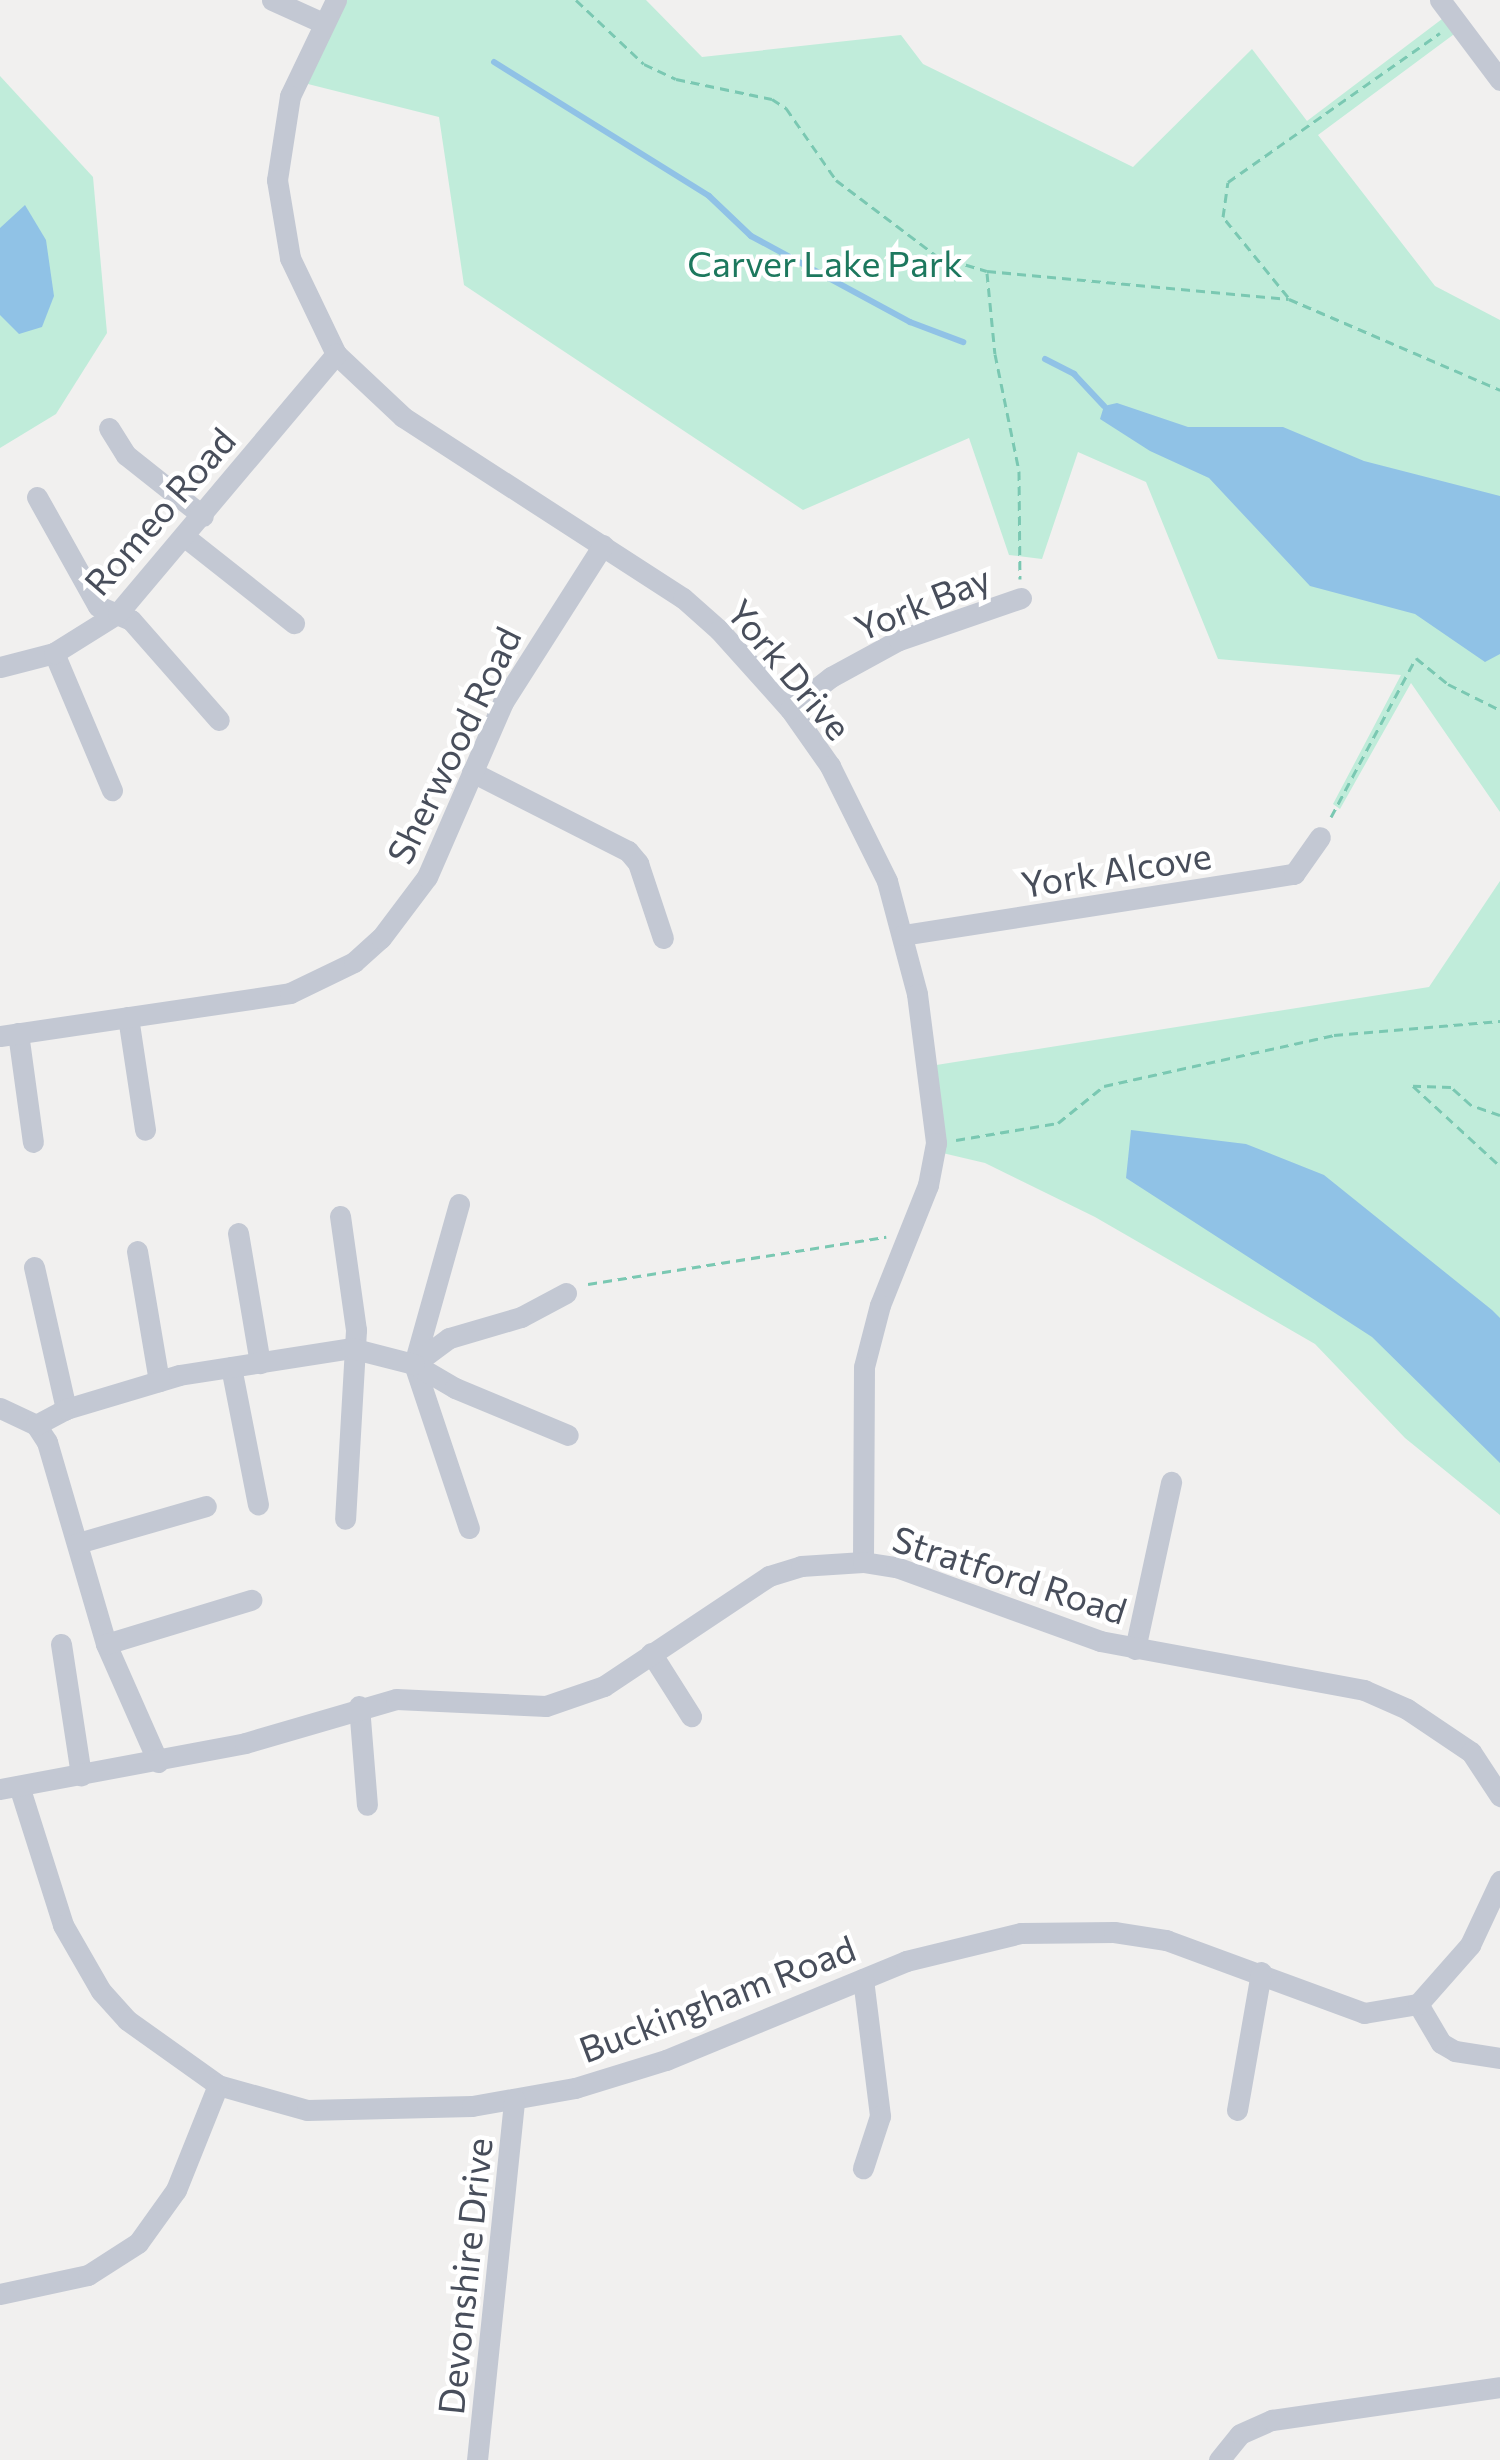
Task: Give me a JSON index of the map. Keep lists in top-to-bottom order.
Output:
{
  "streets": {
    "street": [
      "Romeo Road",
      "York Bay",
      "York Drive",
      "Sherwood Road",
      "York Alcove",
      "Stratford Road",
      "Buckingham Road",
      "Devonshire Drive"
    ]
  },
  "crossings": [
    ["Romeo Road", "York Drive"],
    ["York Bay", "York Drive"],
    ["York Drive", "Sherwood Road"],
    ["York Drive", "York Alcove"],
    ["York Drive", "Stratford Road"],
    ["Stratford Road", "Buckingham Road"],
    ["Buckingham Road", "Devonshire Drive"]
  ],
  "parks": ["Carver Lake Park"]
}
